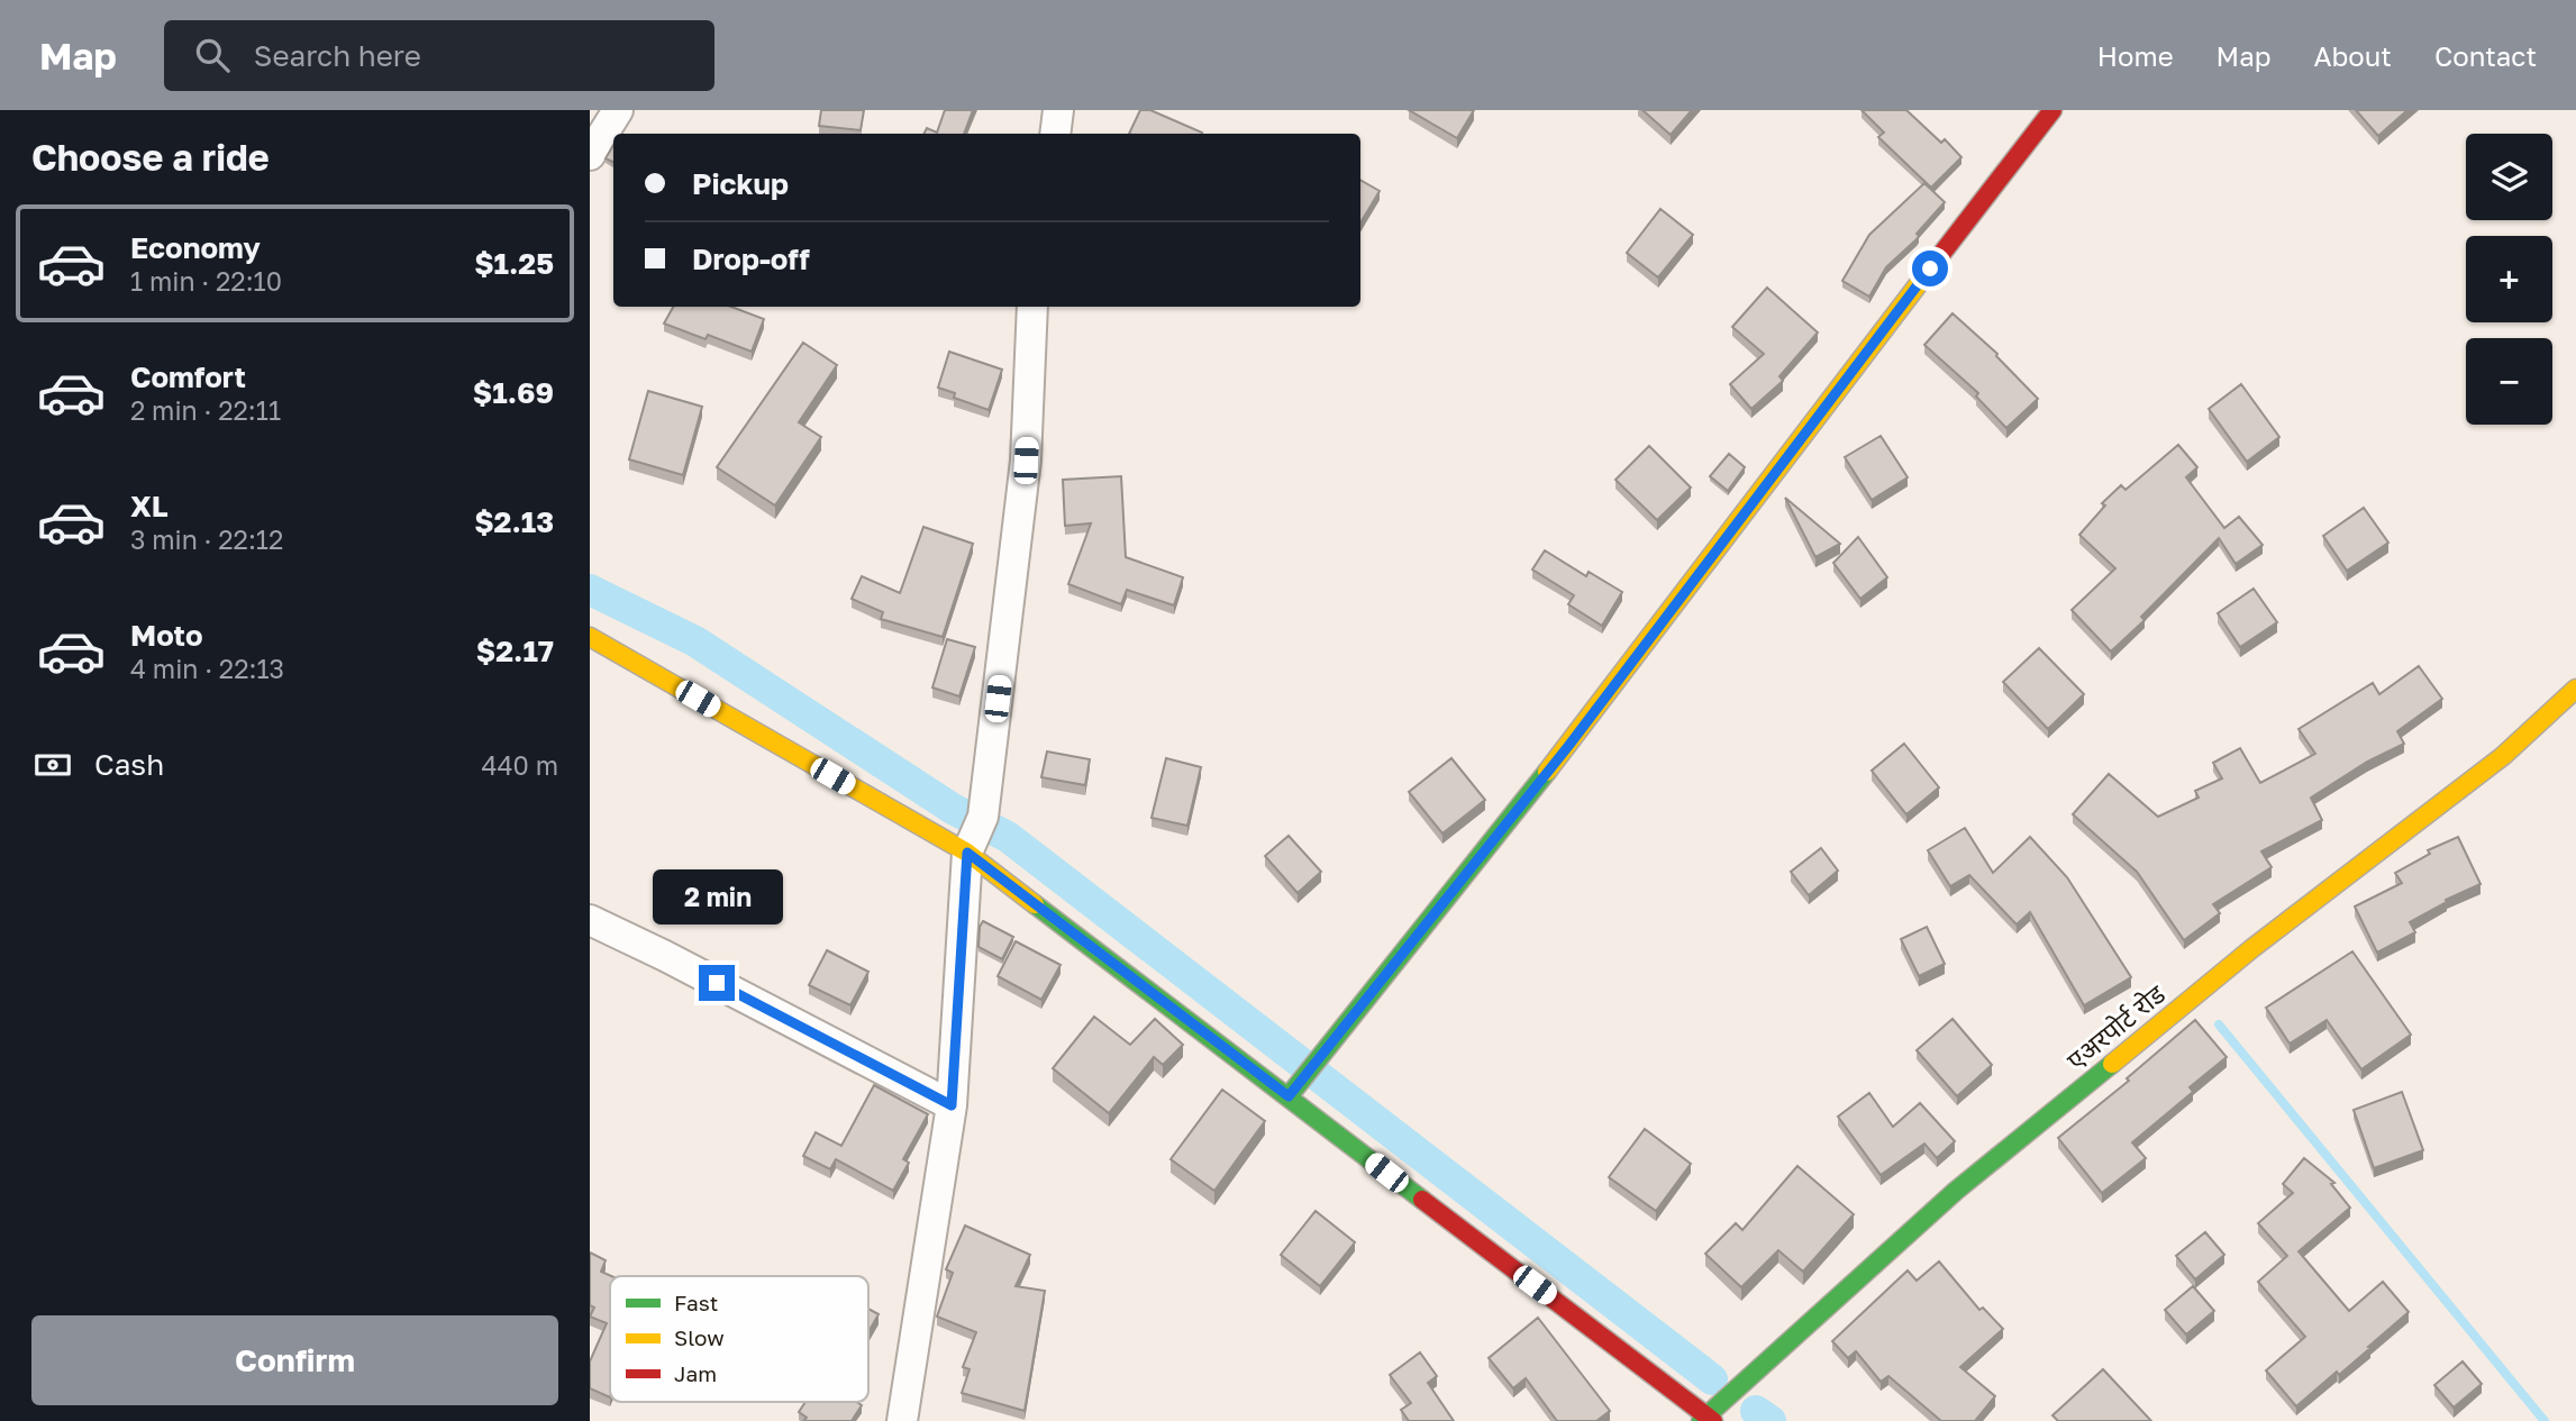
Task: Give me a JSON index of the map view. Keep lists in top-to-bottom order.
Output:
{
  "streets": {
    "street": ["एअरपोर्ट रोड"]
  },
  "legend": ["Fast", "Slow", "Jam"],
  "page": {
    "header": "Map",
    "search": "Search here",
    "nav": [
      "Home",
      "Map",
      "About",
      "Contact"
    ],
    "heading": "Choose a ride",
    "map_buttons": ["+", "−"],
    "banner": ["Pickup", "Drop-off"],
    "list": [
      {
        "name": "Economy",
        "note": "1 min · 22:10",
        "value": "$1.25"
      },
      {
        "name": "Comfort",
        "note": "2 min · 22:11",
        "value": "$1.69"
      },
      {
        "name": "XL",
        "note": "3 min · 22:12",
        "value": "$2.13"
      },
      {
        "name": "Moto",
        "note": "4 min · 22:13",
        "value": "$2.17"
      }
    ],
    "pay": ["Cash", "440 m"],
    "bubble": "2 min",
    "buttons": "Confirm"
  }
}
